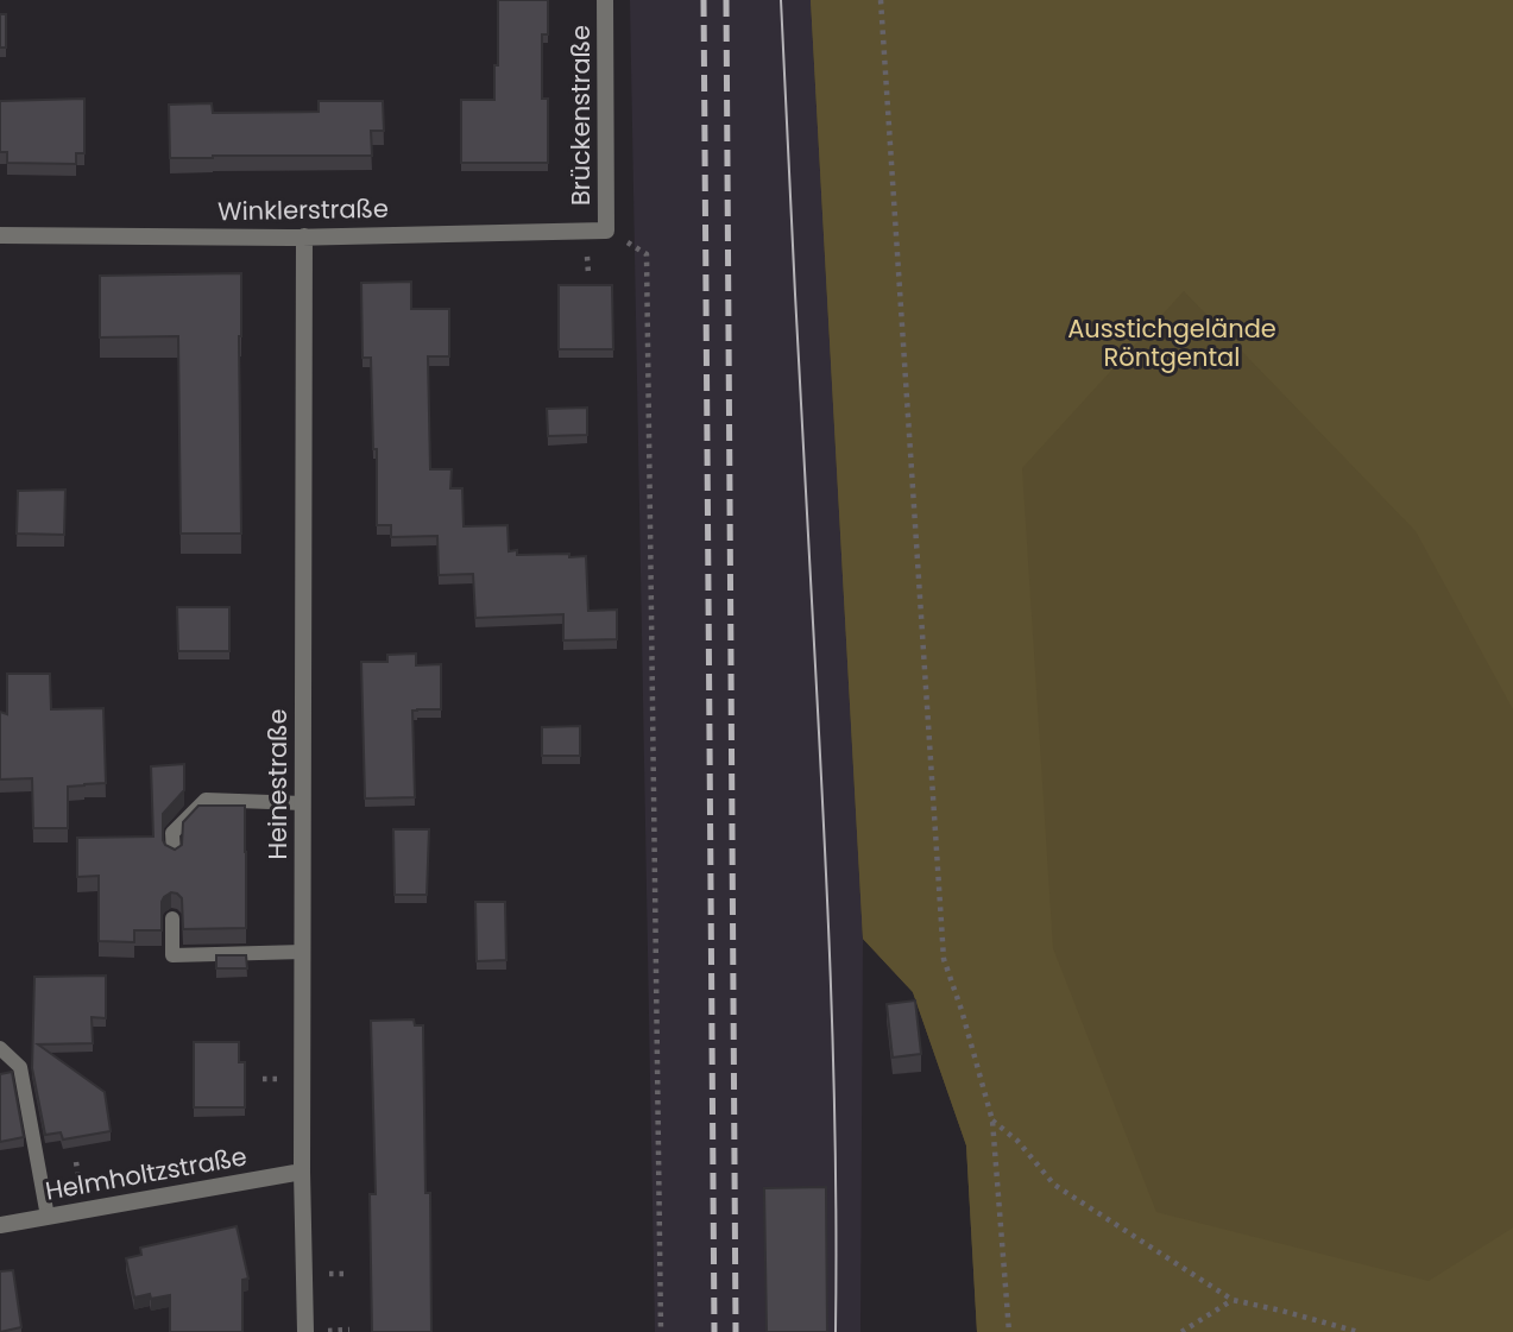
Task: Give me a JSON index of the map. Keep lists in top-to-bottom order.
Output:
{
  "streets": {
    "street": [
      "Brückenstraße",
      "Winklerstraße",
      "Heinestraße",
      "Helmholtzstraße"
    ]
  },
  "crossings": [
    ["Brückenstraße", "Winklerstraße"],
    ["Winklerstraße", "Heinestraße"],
    ["Heinestraße", "Helmholtzstraße"]
  ],
  "parks": ["Ausstichgelände Röntgental"]
}
